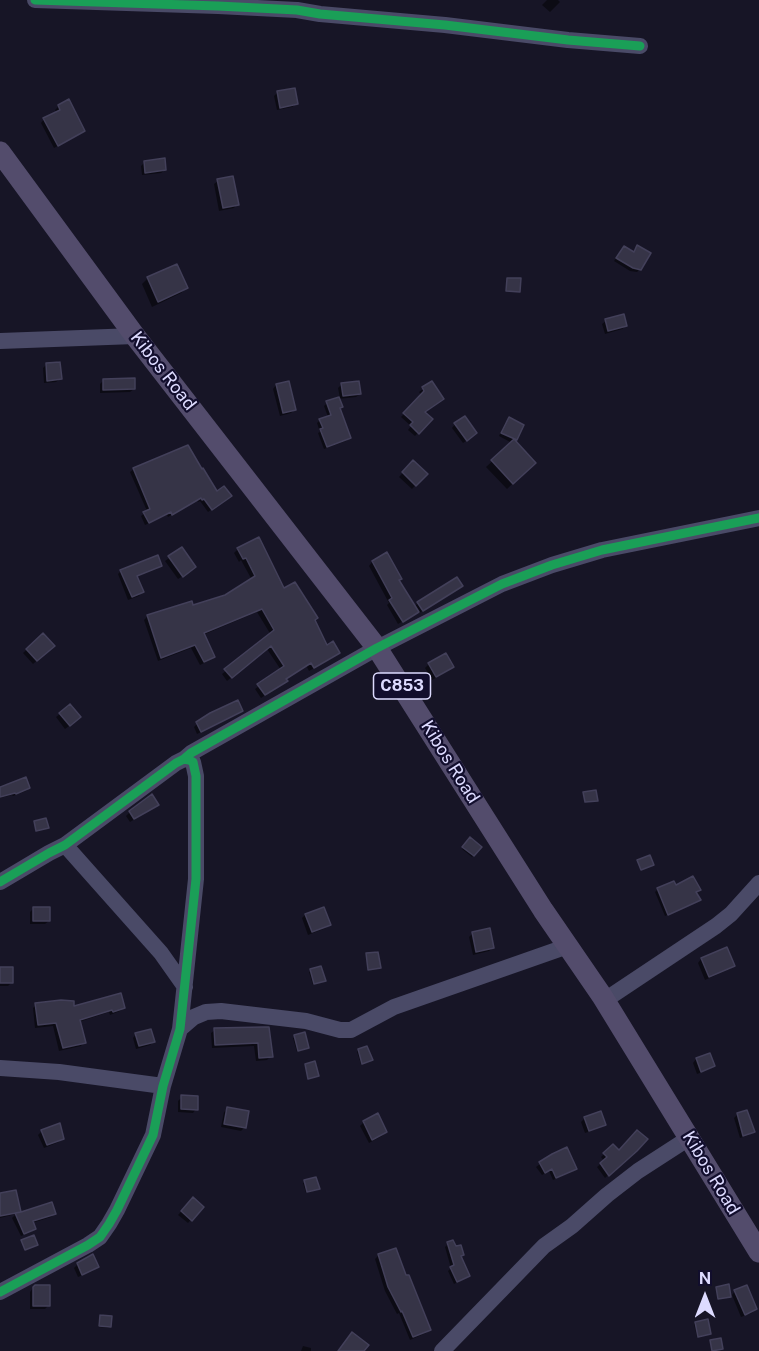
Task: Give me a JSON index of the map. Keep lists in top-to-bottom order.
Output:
{
  "streets": {
    "main road": ["Kibos Road", "C853"]
  },
  "north": "top"
}
